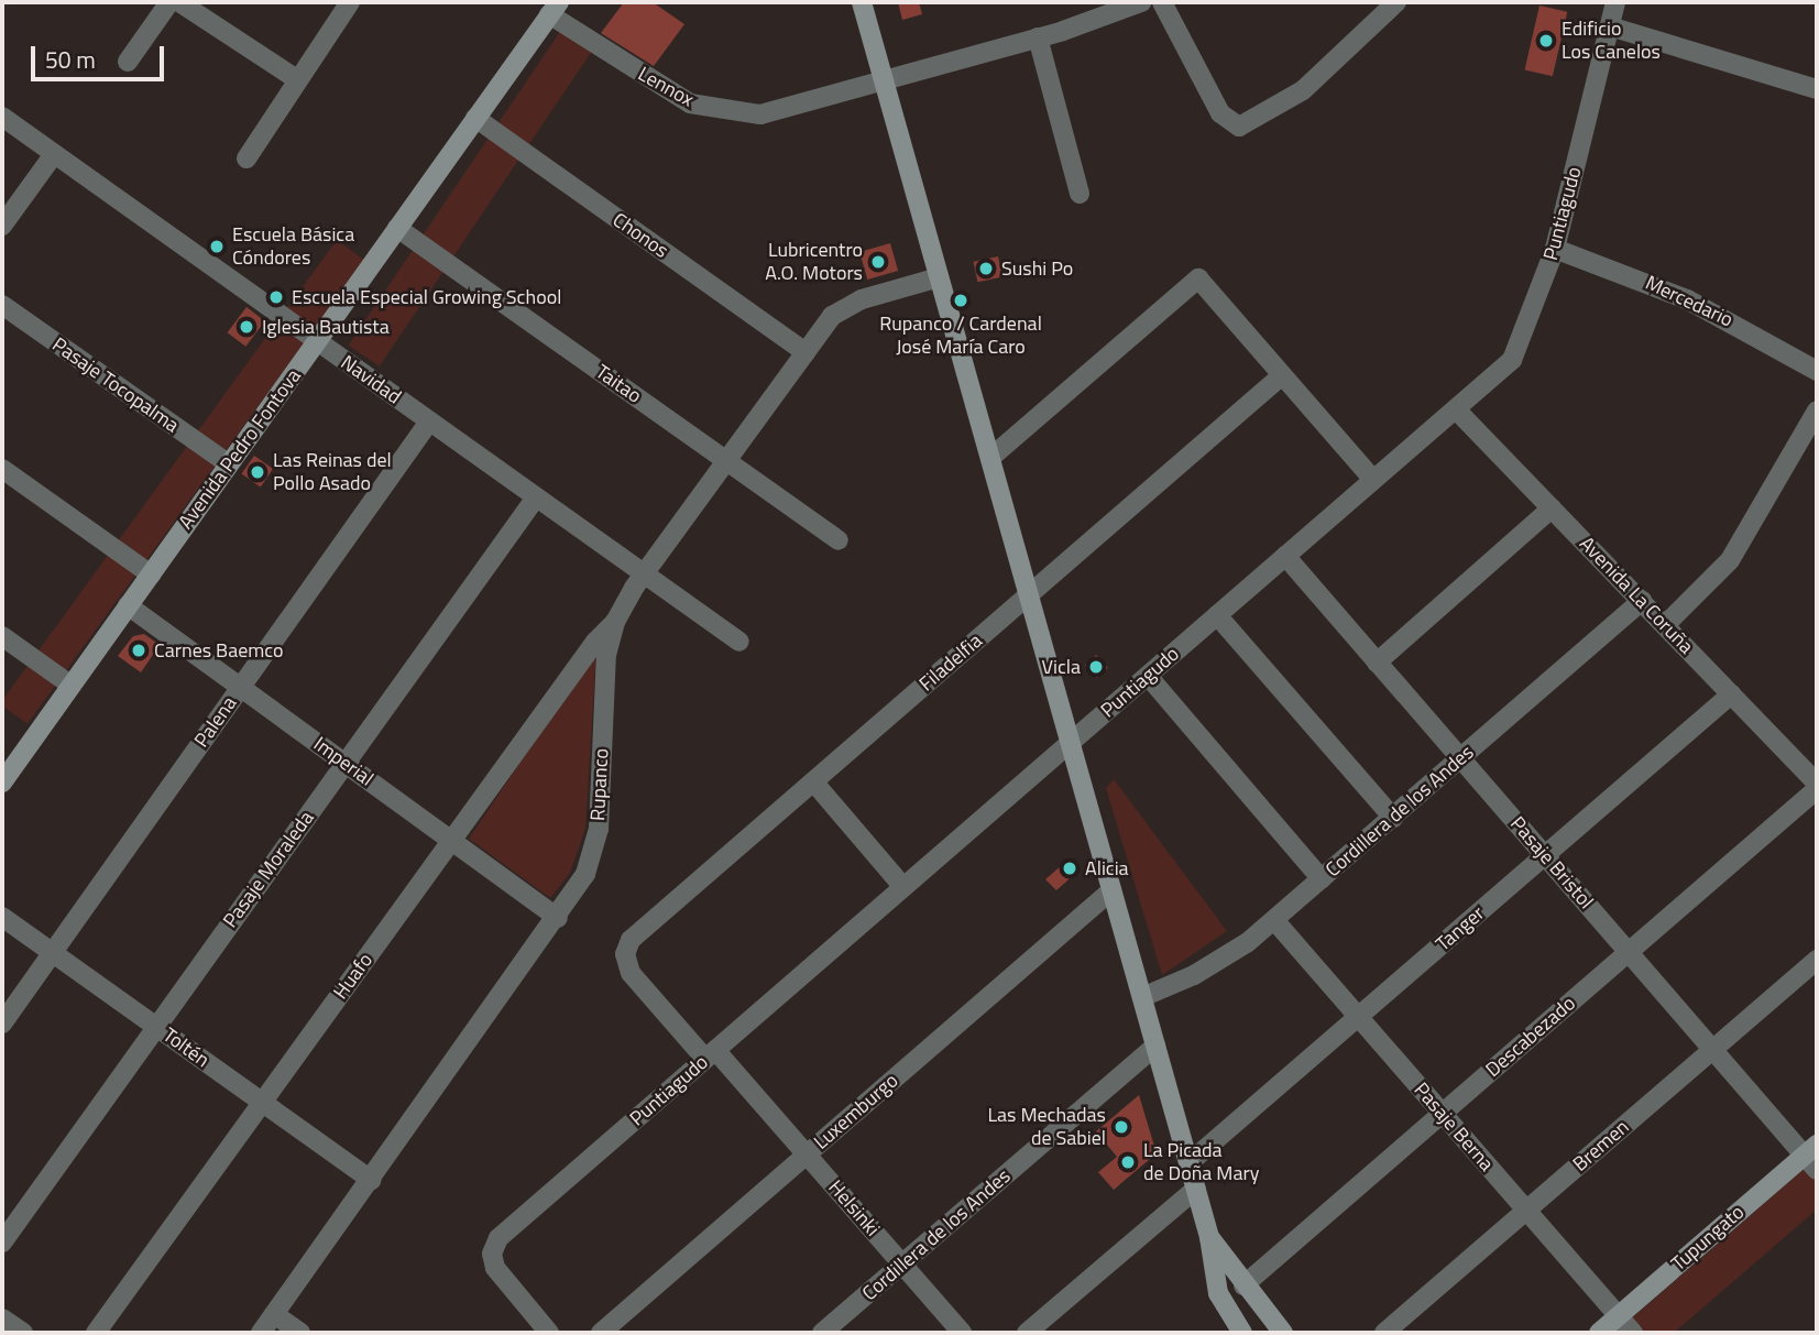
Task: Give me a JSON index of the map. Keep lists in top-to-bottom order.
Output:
{
  "streets": {
    "main road": ["Avenida Pedro Fontova", "Tupungato"],
    "street": [
      "Lennox",
      "Puntiagudo",
      "Chonos",
      "Mercedario",
      "Navidad",
      "Taitao",
      "Pasaje Tocopalma",
      "Avenida La Coruña",
      "Filadelfia",
      "Palena",
      "Imperial",
      "Rupanco",
      "Cordillera de los Andes",
      "Pasaje Bristol",
      "Pasaje Moraleda",
      "Tanger",
      "Huafo",
      "Descabezado",
      "Toltén",
      "Luxemburgo",
      "Pasaje Berna",
      "Bremen",
      "Helsinki"
    ]
  },
  "crossings": [
    ["Lennox", "Avenida Pedro Fontova"],
    ["Puntiagudo", "Mercedario"],
    ["Puntiagudo", "Avenida La Coruña"],
    ["Puntiagudo", "Pasaje Bristol"],
    ["Puntiagudo", "Helsinki"],
    ["Chonos", "Avenida Pedro Fontova"],
    ["Chonos", "Rupanco"],
    ["Navidad", "Avenida Pedro Fontova"],
    ["Navidad", "Palena"],
    ["Navidad", "Rupanco"],
    ["Navidad", "Pasaje Moraleda"],
    ["Taitao", "Avenida Pedro Fontova"],
    ["Taitao", "Rupanco"],
    ["Pasaje Tocopalma", "Avenida Pedro Fontova"],
    ["Avenida Pedro Fontova", "Imperial"],
    ["Avenida La Coruña", "Cordillera de los Andes"],
    ["Avenida La Coruña", "Tanger"],
    ["Avenida La Coruña", "Descabezado"],
    ["Filadelfia", "Helsinki"],
    ["Palena", "Imperial"],
    ["Palena", "Toltén"],
    ["Imperial", "Rupanco"],
    ["Imperial", "Pasaje Moraleda"],
    ["Imperial", "Huafo"],
    ["Rupanco", "Huafo"],
    ["Rupanco", "Toltén"],
    ["Cordillera de los Andes", "Pasaje Bristol"],
    ["Cordillera de los Andes", "Pasaje Berna"],
    ["Cordillera de los Andes", "Helsinki"],
    ["Pasaje Bristol", "Tanger"],
    ["Pasaje Bristol", "Descabezado"],
    ["Pasaje Bristol", "Bremen"],
    ["Pasaje Bristol", "Tupungato"],
    ["Pasaje Moraleda", "Toltén"],
    ["Tanger", "Pasaje Berna"],
    ["Huafo", "Toltén"],
    ["Descabezado", "Pasaje Berna"],
    ["Luxemburgo", "Helsinki"],
    ["Pasaje Berna", "Bremen"],
    ["Pasaje Berna", "Tupungato"]
  ],
  "places": [
    "Edificio Los Canelos",
    "Escuela Básica Cóndores",
    "Lubricentro A.O. Motors",
    "Sushi Po",
    "Escuela Especial Growing School",
    "Rupanco / Cardenal José María Caro",
    "Iglesia Bautista",
    "Las Reinas del Pollo Asado",
    "Carnes Baemco",
    "Vicla",
    "Alicia",
    "Las Mechadas de Sabiel",
    "La Picada de Doña Mary"
  ],
  "scale_bar": "50 m"
}
